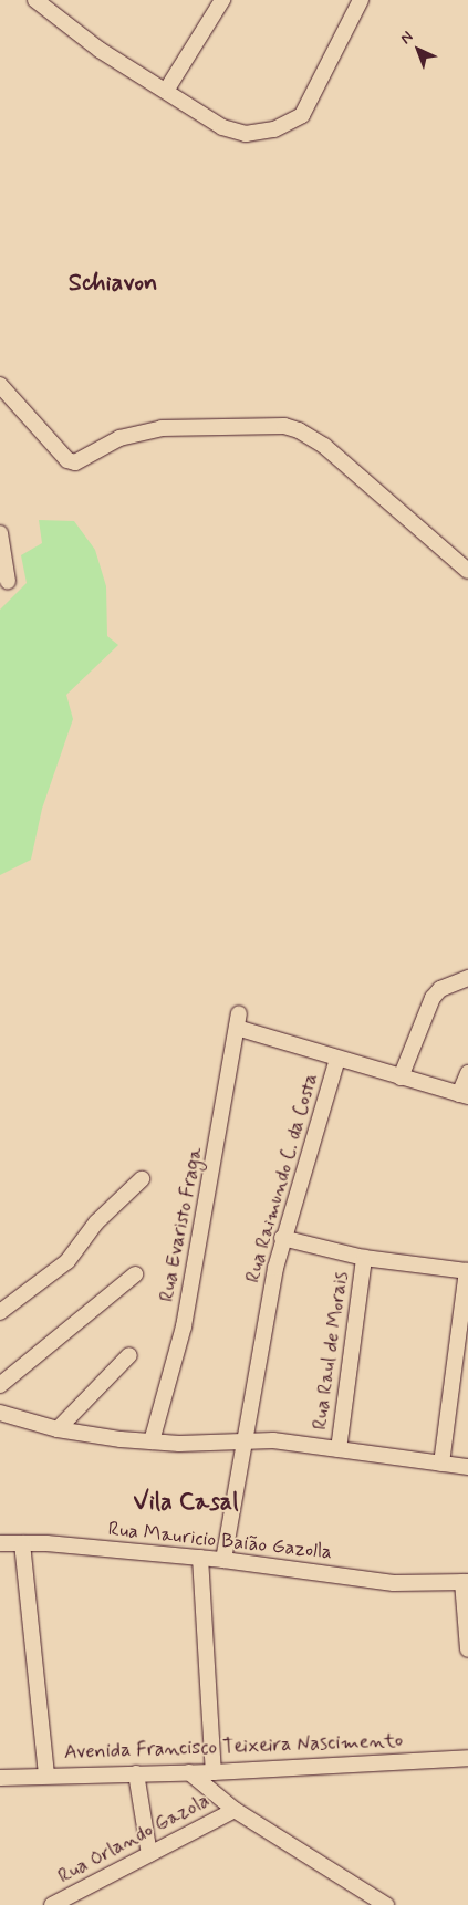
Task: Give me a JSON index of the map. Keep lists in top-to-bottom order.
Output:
{
  "streets": {
    "street": [
      "Rua Raimundo C. da Costa",
      "Rua Evaristo Fraga",
      "Rua Raul de Morais",
      "Rua Mauricio Baião Gazolla",
      "Avenida Francisco Teixeira Nascimento",
      "Rua Orlando Gazola"
    ]
  },
  "crossings": [
    ["Rua Raimundo C. da Costa", "Rua Evaristo Fraga"],
    ["Rua Raimundo C. da Costa", "Rua Mauricio Baião Gazolla"]
  ],
  "districts": ["Schiavon", "Vila Casal"],
  "north": "top left"
}
